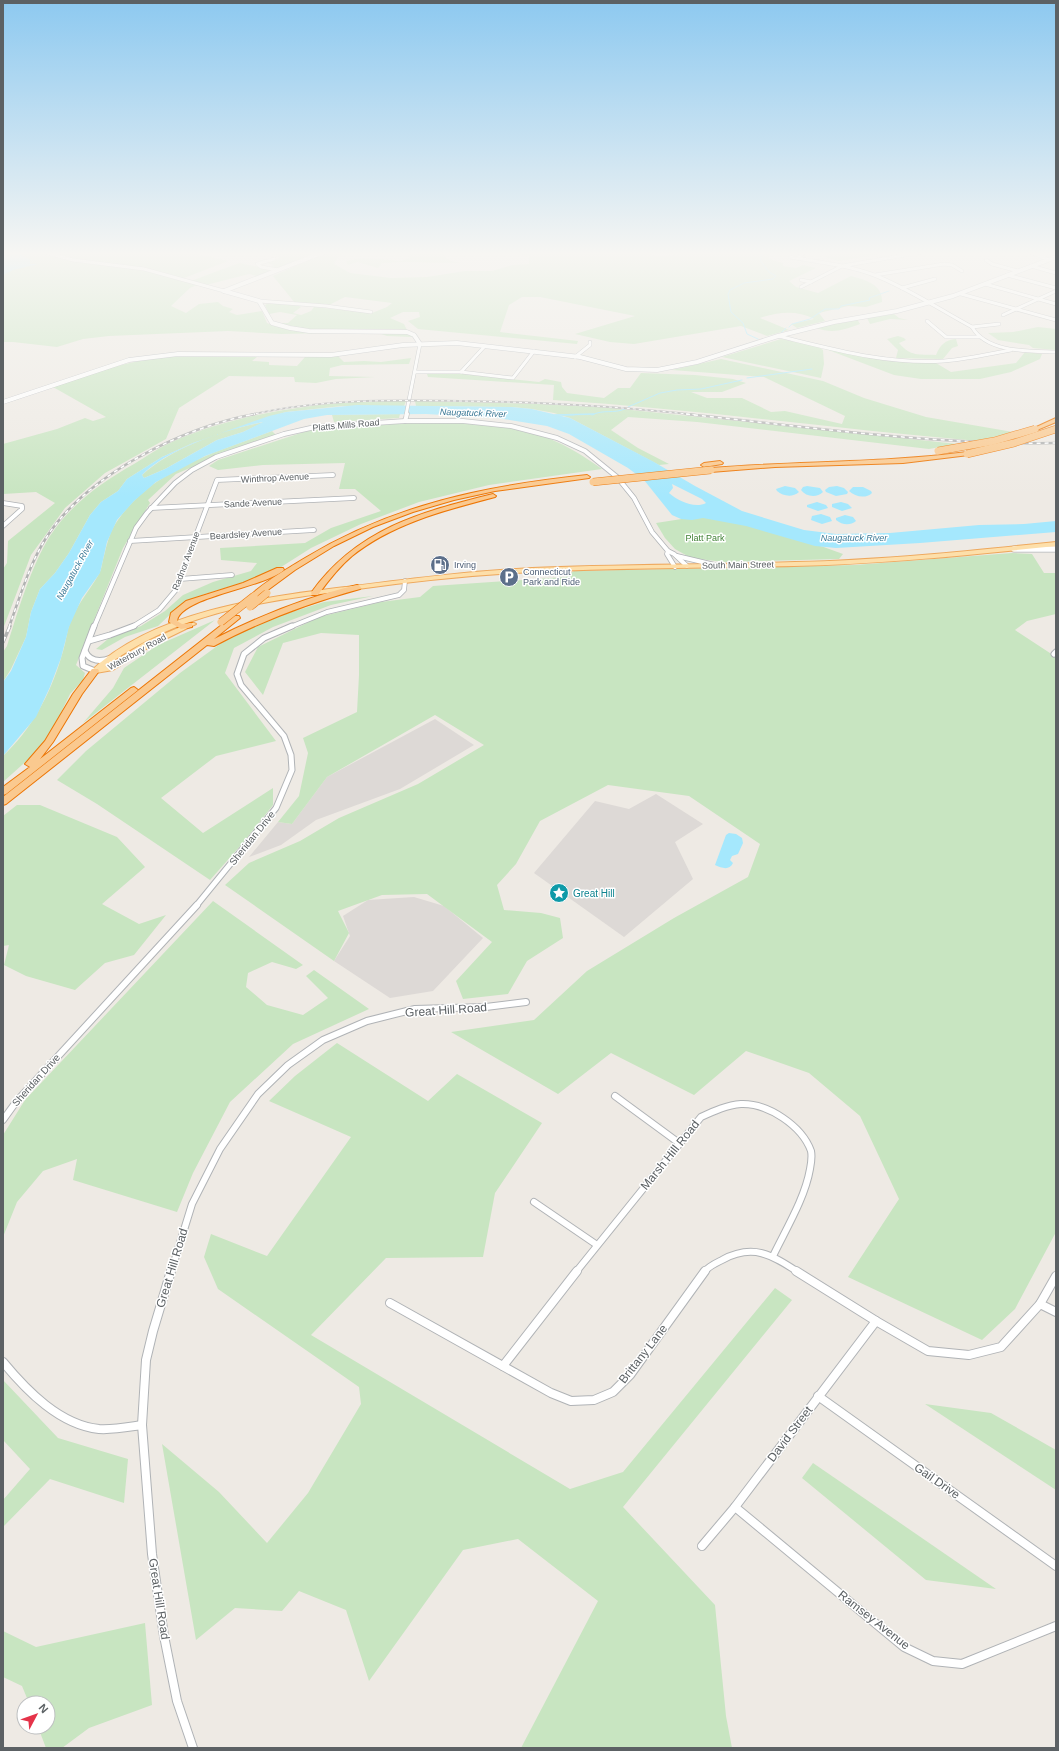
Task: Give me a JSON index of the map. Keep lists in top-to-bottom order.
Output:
{
  "streets": {
    "main road": ["South Main Street", "Waterbury Road"],
    "street": [
      "Platts Mills Road",
      "Winthrop Avenue",
      "Sande Avenue",
      "Beardsley Avenue",
      "Radnor Avenue",
      "Sheridan Drive",
      "Great Hill Road",
      "Marsh Hill Road",
      "Brittany Lane",
      "David Street",
      "Gail Drive",
      "Ramsey Avenue"
    ]
  },
  "crossings": [
    ["Platts Mills Road", "Sande Avenue"],
    ["Platts Mills Road", "Beardsley Avenue"],
    ["Platts Mills Road", "Radnor Avenue"],
    ["Platts Mills Road", "South Main Street"],
    ["Platts Mills Road", "Waterbury Road"],
    ["Winthrop Avenue", "Radnor Avenue"],
    ["Sande Avenue", "Radnor Avenue"],
    ["Beardsley Avenue", "Radnor Avenue"],
    ["South Main Street", "Waterbury Road"],
    ["Waterbury Road", "Sheridan Drive"],
    ["Marsh Hill Road", "Brittany Lane"],
    ["Brittany Lane", "David Street"],
    ["David Street", "Gail Drive"],
    ["David Street", "Ramsey Avenue"]
  ],
  "water": ["Naugatuck River"],
  "parks": ["Platt Park"],
  "places": {
    "fuel station": ["Irving"],
    "parking": ["Connecticut Park and Ride"],
    "place": ["Great Hill"]
  },
  "north": "top right"
}
